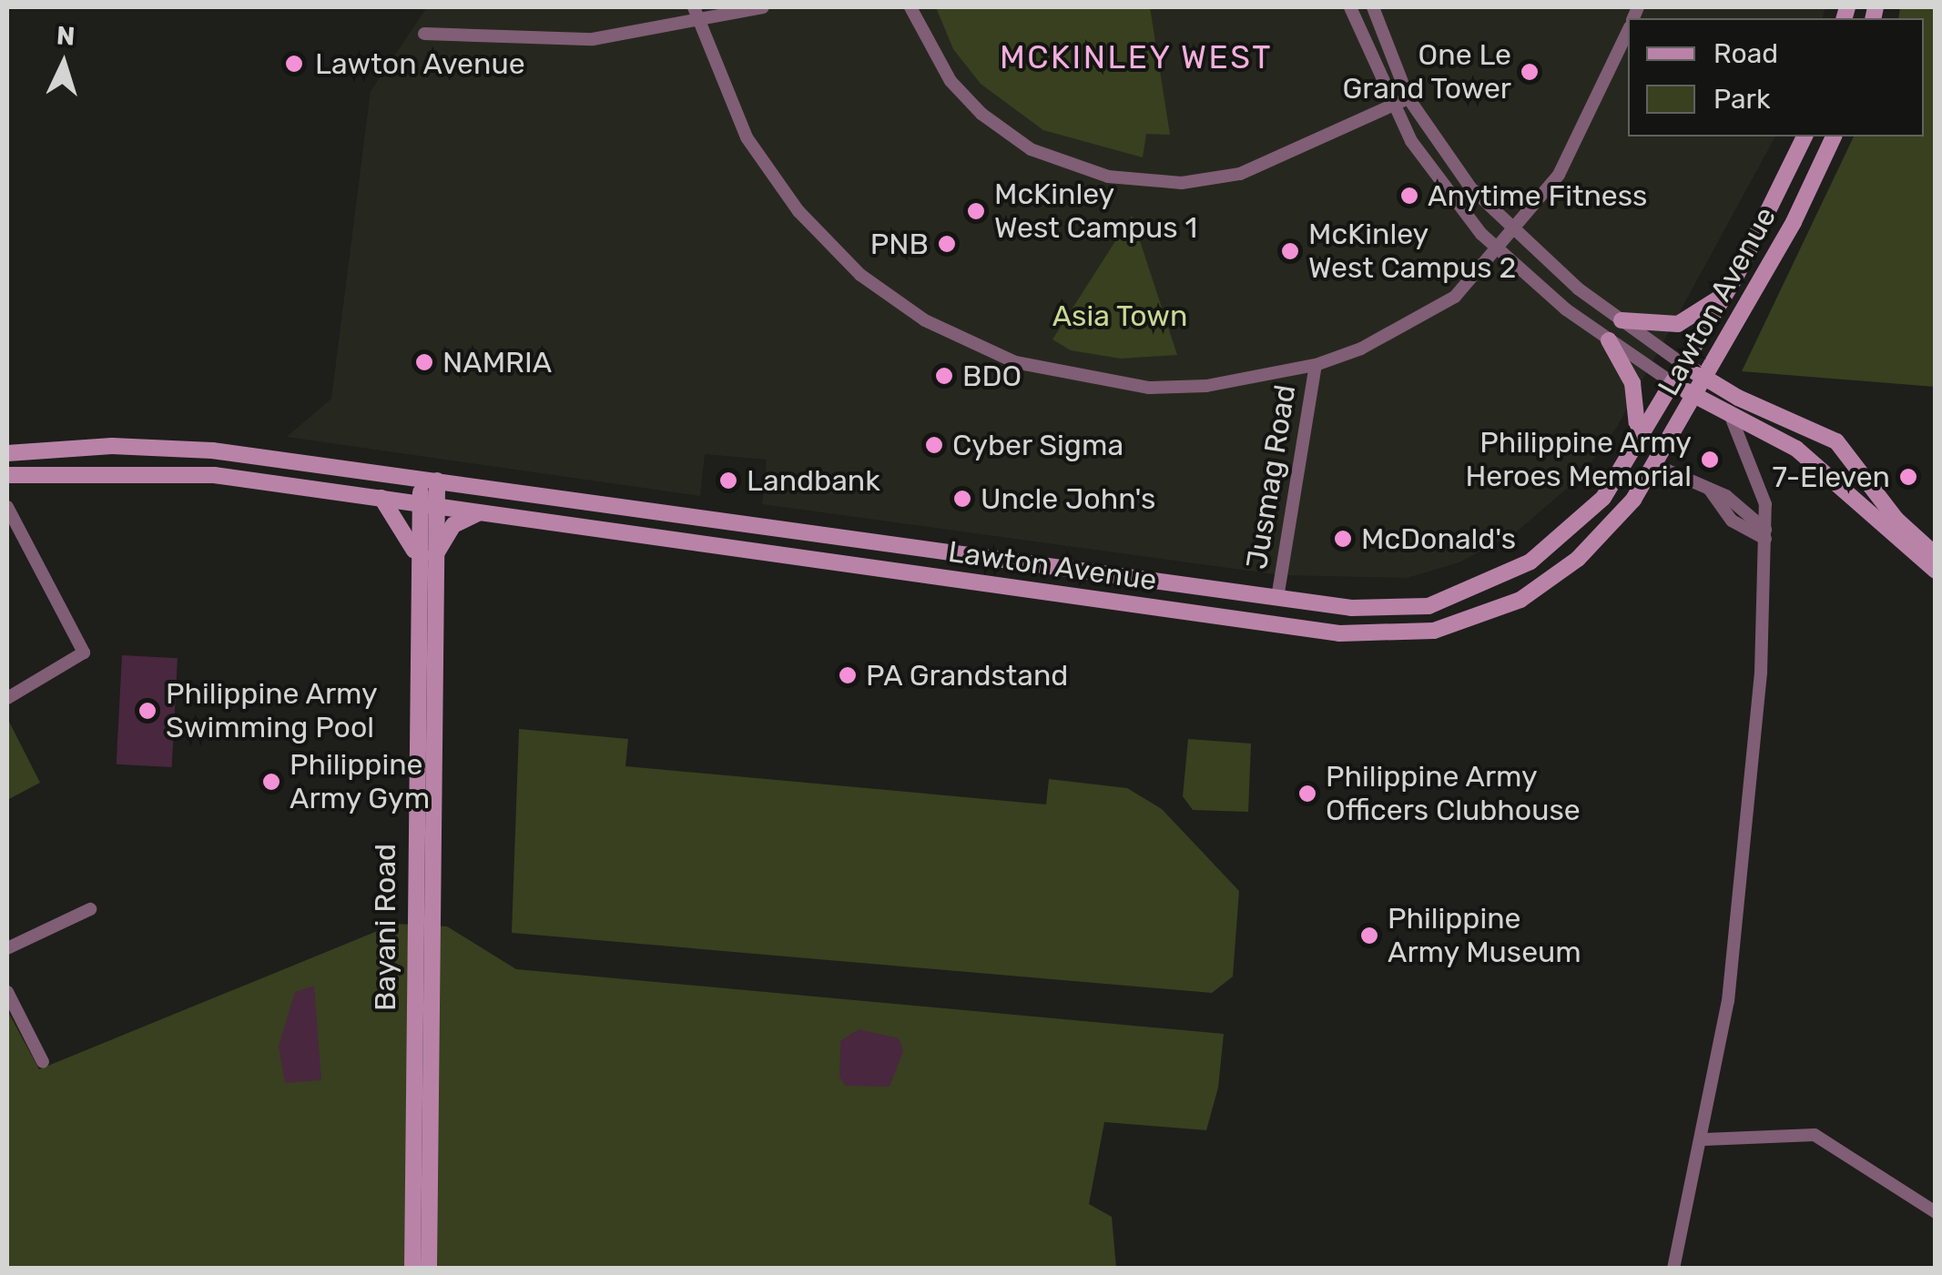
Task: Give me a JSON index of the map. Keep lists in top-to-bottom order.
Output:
{
  "streets": {
    "main road": ["Lawton Avenue", "Bayani Road"],
    "street": ["Jusmag Road"]
  },
  "crossings": [
    ["Lawton Avenue", "Jusmag Road"],
    ["Lawton Avenue", "Bayani Road"]
  ],
  "districts": ["MCKINLEY WEST"],
  "parks": ["Asia Town"],
  "places": [
    "Lawton Avenue",
    "One Le Grand Tower",
    "Anytime Fitness",
    "McKinley West Campus 1",
    "PNB",
    "McKinley West Campus 2",
    "NAMRIA",
    "BDO",
    "Cyber Sigma",
    "Philippine Army Heroes Memorial",
    "7-Eleven",
    "Landbank",
    "Uncle John's",
    "McDonald's",
    "PA Grandstand",
    "Philippine Army Swimming Pool",
    "Philippine Army Gym",
    "Philippine Army Officers Clubhouse",
    "Philippine Army Museum"
  ],
  "legend": ["Road", "Park"],
  "north": "top"
}
